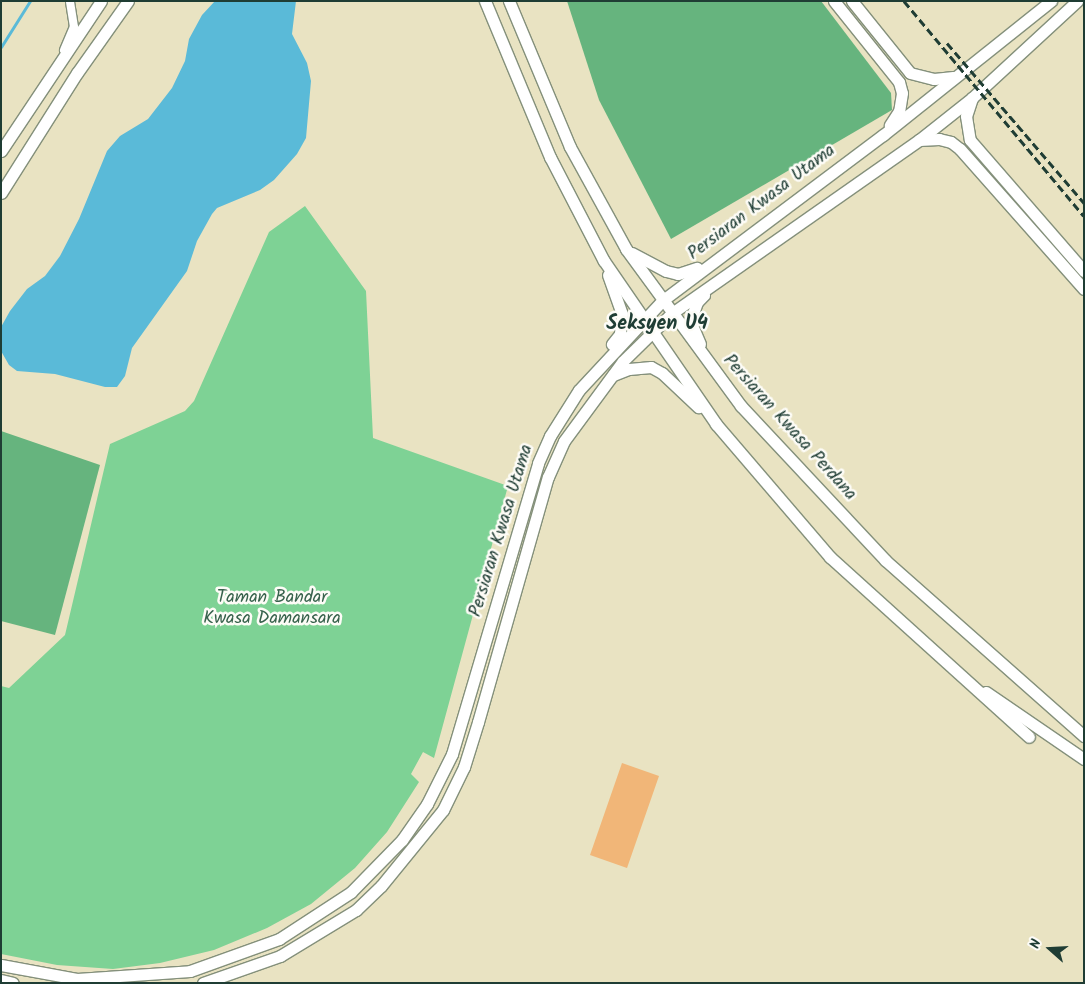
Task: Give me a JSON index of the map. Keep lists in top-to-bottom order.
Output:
{
  "streets": {
    "main road": ["Persiaran Kwasa Utama", "Persiaran Kwasa Perdana"]
  },
  "crossings": [
    ["Persiaran Kwasa Utama", "Persiaran Kwasa Perdana"]
  ],
  "districts": ["Seksyen U4"],
  "parks": ["Taman Bandar Kwasa Damansara"],
  "north": "left"
}
